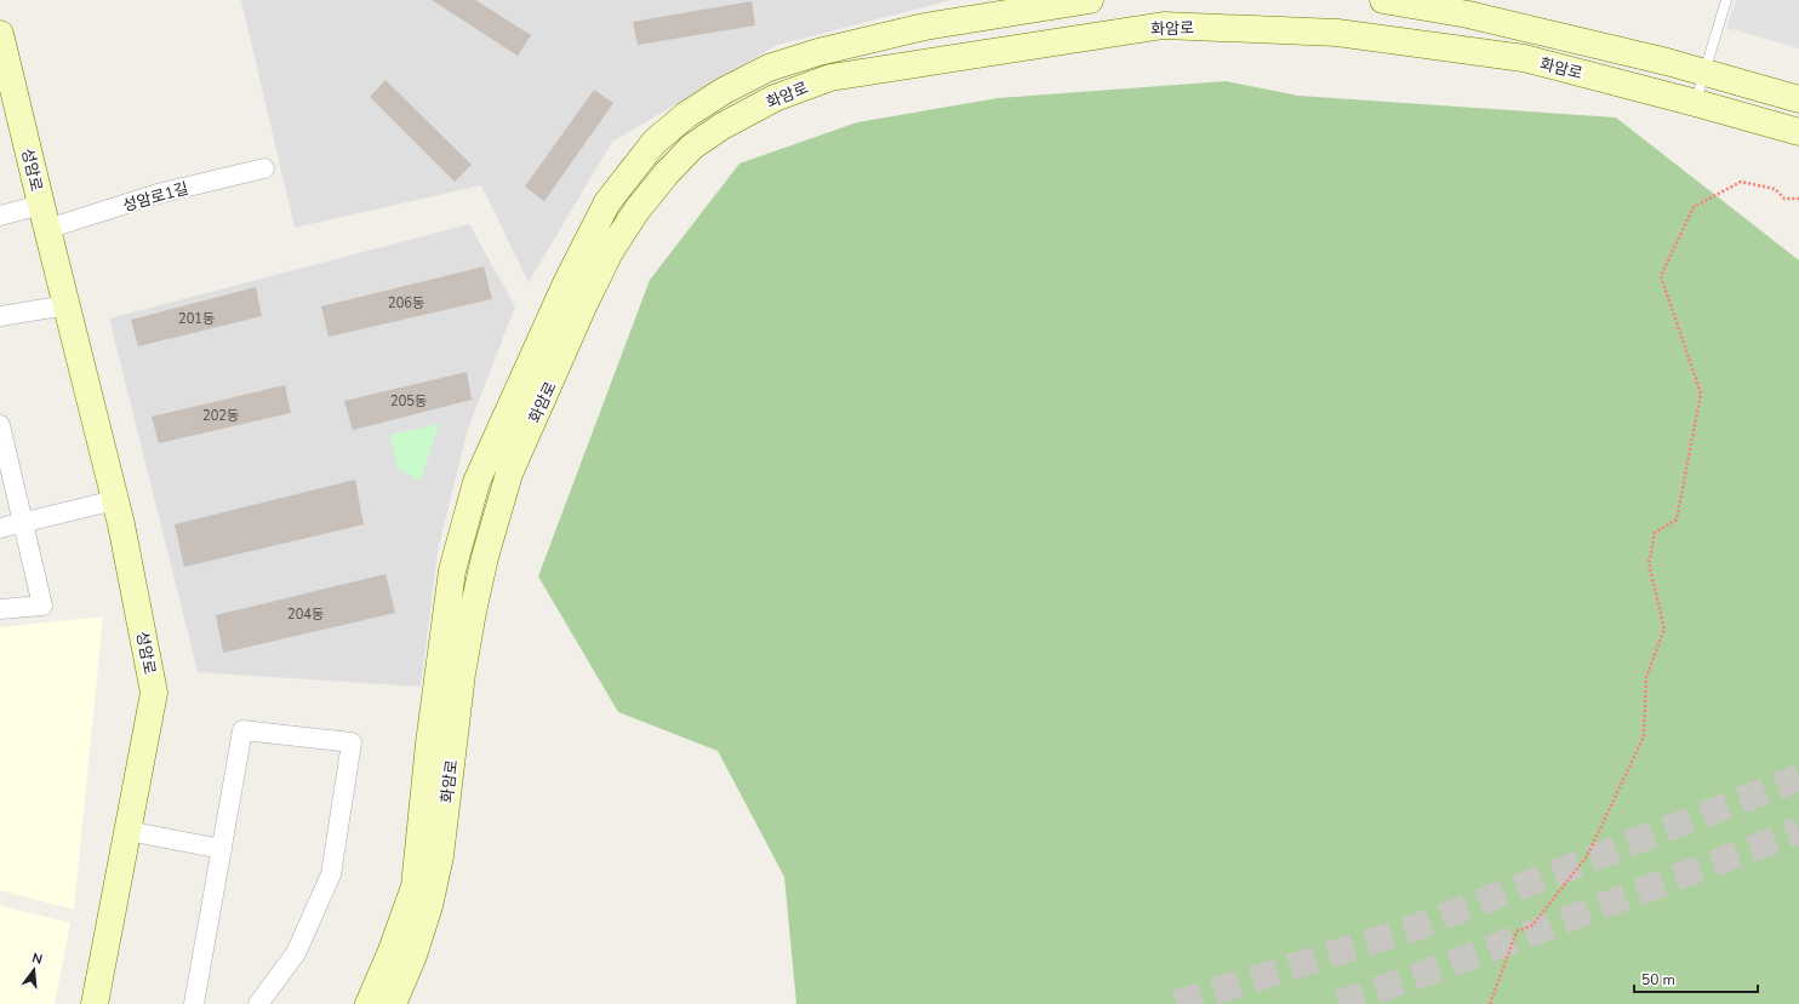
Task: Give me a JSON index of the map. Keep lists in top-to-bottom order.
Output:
{
  "streets": {
    "main road": ["화암로", "성암로"],
    "street": ["성암로1길"]
  },
  "crossings": [
    ["성암로", "성암로1길"]
  ],
  "house_numbers": [
    "206동",
    "201동",
    "205동",
    "202동",
    "204동"
  ],
  "scale_bar": "50 m",
  "north": "top"
}
